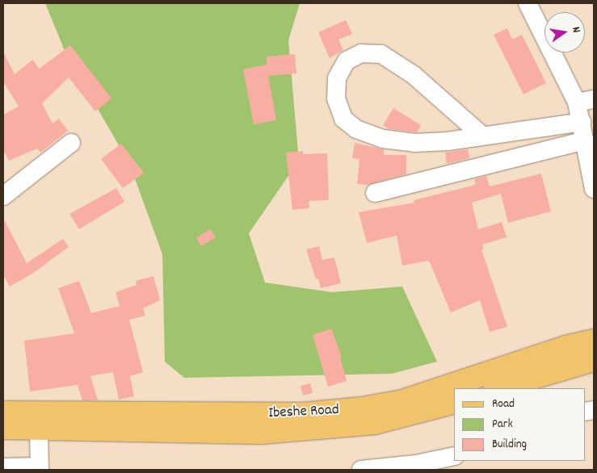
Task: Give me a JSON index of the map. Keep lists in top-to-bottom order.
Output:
{
  "streets": {
    "main road": ["Ibeshe Road"]
  },
  "legend": ["Road", "Park", "Building"],
  "north": "right"
}
